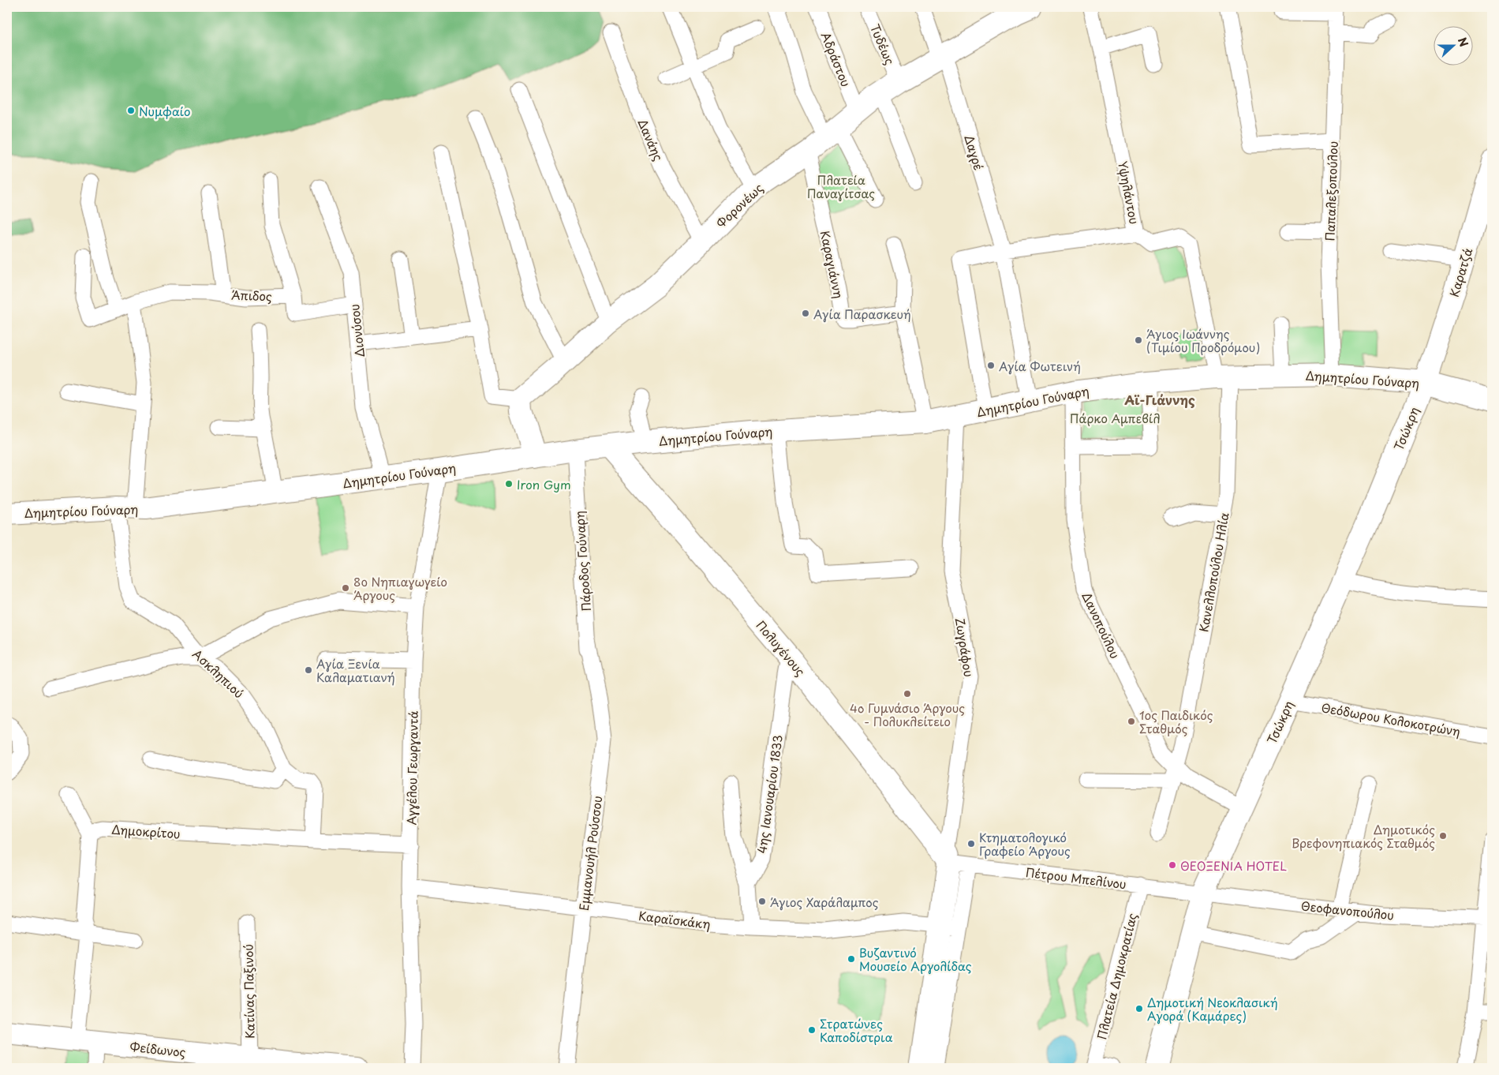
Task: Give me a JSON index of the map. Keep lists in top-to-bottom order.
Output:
{
  "streets": {
    "street": [
      "Τυδέως",
      "Αδράστου",
      "Δανάης",
      "Δαγρέ",
      "Παπαλεξοπούλου",
      "Υψηλάντου",
      "Φορονέως",
      "Καραγιάννη",
      "Καρατζά",
      "Άπιδος",
      "Διονύσου",
      "Δημητρίου Γούναρη",
      "Τσώκρη",
      "Πάροδος Γούναρη",
      "Κανελλοπούλου Ηλία",
      "Δανοπούλου",
      "Ζωγράφου",
      "Πολυγένους",
      "Ασκληπιού",
      "Θεόδωρου Κολοκοτρώνη",
      "Αγγέλου Γεωργαντά",
      "4ης Ιανουαρίου 1833",
      "Δημοκρίτου",
      "Εμμανουήλ Ρούσσου",
      "Πέτρου Μπελίνου",
      "Θεοφανοπούλου",
      "Καραϊσκάκη",
      "Πλατεία Δημοκρατίας",
      "Κατίνας Παξινού",
      "Φείδωνος"
    ]
  },
  "crossings": [
    ["Τυδέως", "Φορονέως"],
    ["Αδράστου", "Φορονέως"],
    ["Δανάης", "Φορονέως"],
    ["Δαγρέ", "Φορονέως"],
    ["Δαγρέ", "Δημητρίου Γούναρη"],
    ["Παπαλεξοπούλου", "Δημητρίου Γούναρη"],
    ["Υψηλάντου", "Δημητρίου Γούναρη"],
    ["Υψηλάντου", "Κανελλοπούλου Ηλία"],
    ["Φορονέως", "Καραγιάννη"],
    ["Καρατζά", "Δημητρίου Γούναρη"],
    ["Καρατζά", "Τσώκρη"],
    ["Διονύσου", "Δημητρίου Γούναρη"],
    ["Δημητρίου Γούναρη", "Τσώκρη"],
    ["Δημητρίου Γούναρη", "Πάροδος Γούναρη"],
    ["Δημητρίου Γούναρη", "Κανελλοπούλου Ηλία"],
    ["Δημητρίου Γούναρη", "Δανοπούλου"],
    ["Δημητρίου Γούναρη", "Ζωγράφου"],
    ["Δημητρίου Γούναρη", "Πολυγένους"],
    ["Δημητρίου Γούναρη", "Ασκληπιού"],
    ["Δημητρίου Γούναρη", "Αγγέλου Γεωργαντά"],
    ["Τσώκρη", "Δανοπούλου"],
    ["Τσώκρη", "Θεόδωρου Κολοκοτρώνη"],
    ["Τσώκρη", "Πέτρου Μπελίνου"],
    ["Τσώκρη", "Θεοφανοπούλου"],
    ["Πάροδος Γούναρη", "Εμμανουήλ Ρούσσου"],
    ["Κανελλοπούλου Ηλία", "Δανοπούλου"],
    ["Ζωγράφου", "Πολυγένους"],
    ["Ζωγράφου", "Πέτρου Μπελίνου"],
    ["Ζωγράφου", "Καραϊσκάκη"],
    ["Πολυγένους", "4ης Ιανουαρίου 1833"],
    ["Πολυγένους", "Πέτρου Μπελίνου"],
    ["Αγγέλου Γεωργαντά", "Δημοκρίτου"],
    ["Αγγέλου Γεωργαντά", "Καραϊσκάκη"],
    ["Εμμανουήλ Ρούσσου", "Καραϊσκάκη"],
    ["Πέτρου Μπελίνου", "Θεοφανοπούλου"],
    ["Πέτρου Μπελίνου", "Πλατεία Δημοκρατίας"],
    ["Κατίνας Παξινού", "Φείδωνος"]
  ],
  "districts": ["Αϊ-Γιάννης"],
  "parks": ["Πλατεία Παναγίτσας", "Πάρκο Αμπεβίλ"],
  "places": [
    "Νυμφαίο",
    "Αγία Παρασκευή",
    "Άγιος Ιωάννης (Τιμίου Προδρόμου)",
    "Αγία Φωτεινή",
    "Iron Gym",
    "8ο Νηπιαγωγείο Άργους",
    "Αγία Ξενία Καλαματιανή",
    "4ο Γυμνάσιο Άργους - Πολυκλείτειο",
    "1ος Παιδικός Σταθμός",
    "Δημοτικός Βρεφονηπιακός Σταθμός",
    "Κτηματολογικό Γραφείο Άργους",
    "ΘΕΟΞΕΝΙΑ HOTEL",
    "Άγιος Χαράλαμπος",
    "Βυζαντινό Μουσείο Αργολίδας",
    "Δημοτική Νεοκλασική Αγορά (Καμάρες)",
    "Στρατώνες Καποδίστρια"
  ],
  "north": "right"
}
